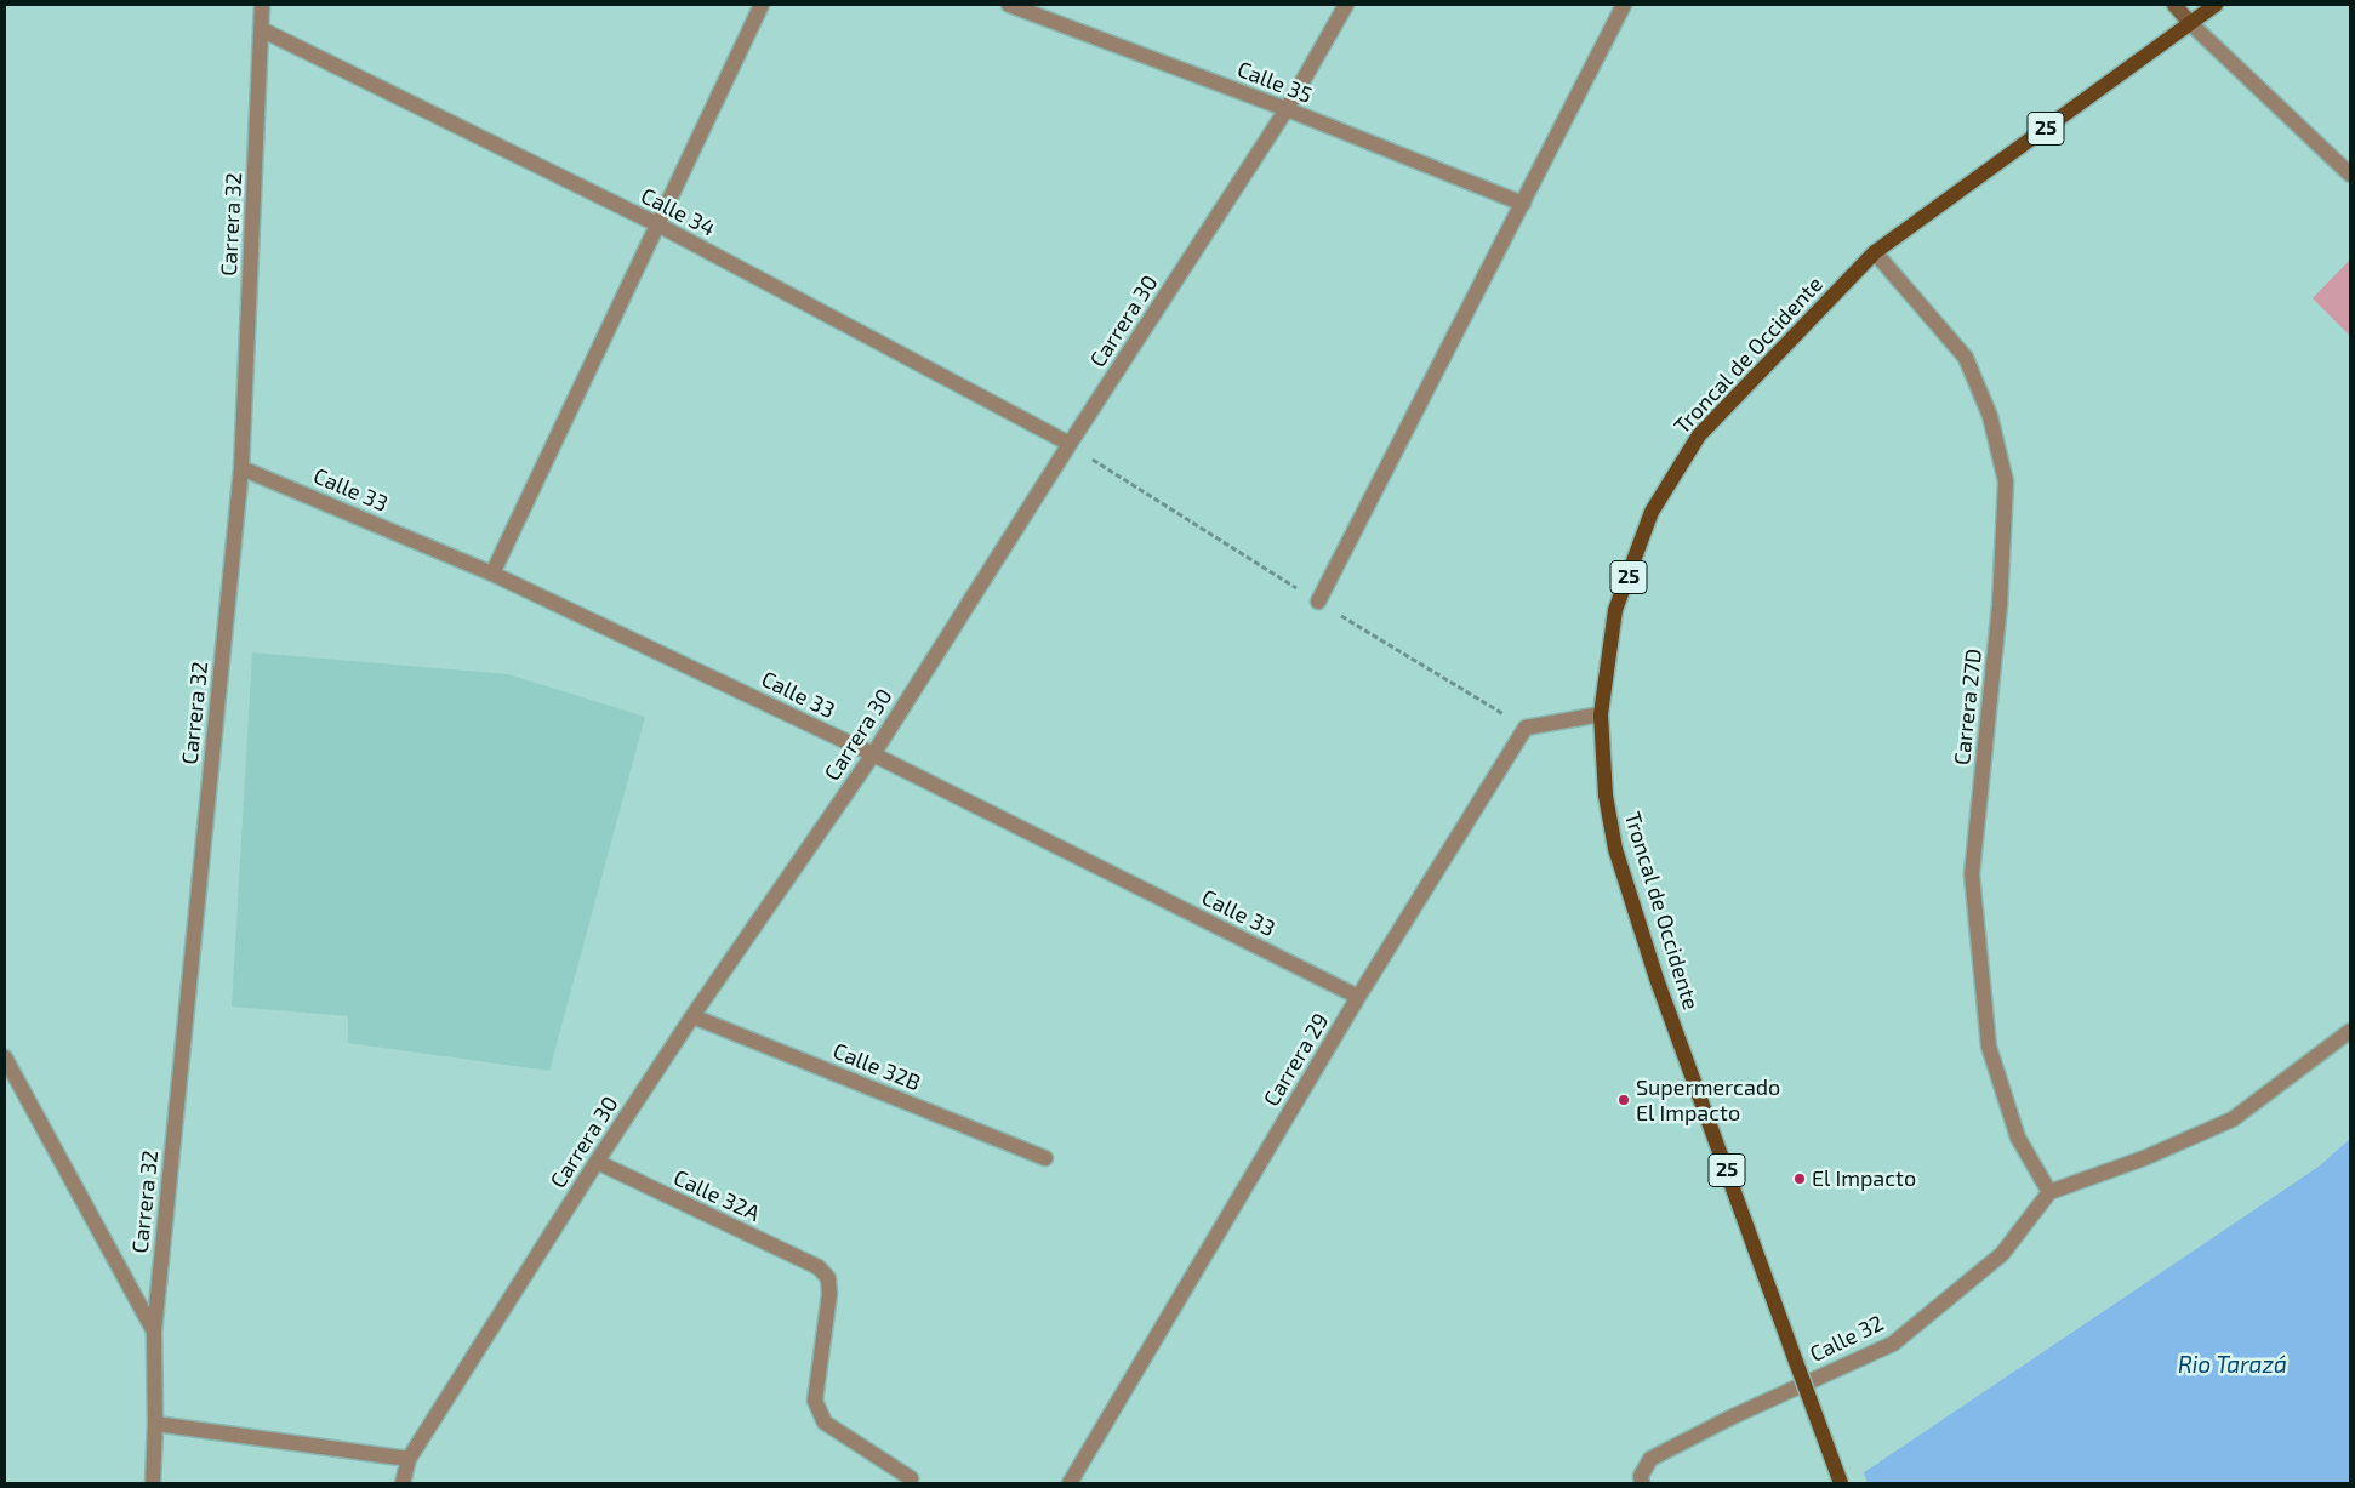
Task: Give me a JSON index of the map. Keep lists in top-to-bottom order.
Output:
{
  "streets": {
    "main road": ["25", "Troncal de Occidente"],
    "street": [
      "Calle 35",
      "Calle 34",
      "Carrera 32",
      "Carrera 30",
      "Calle 33",
      "Carrera 27D",
      "Carrera 29",
      "Calle 32B",
      "Calle 32A",
      "Calle 32"
    ]
  },
  "crossings": [
    ["Calle 35", "Carrera 30"],
    ["Calle 34", "Carrera 32"],
    ["Calle 34", "Carrera 30"],
    ["Carrera 32", "Calle 33"],
    ["Carrera 30", "Calle 33"],
    ["Carrera 30", "Calle 32B"],
    ["Carrera 30", "Calle 32A"],
    ["Troncal de Occidente", "Carrera 27D"],
    ["Troncal de Occidente", "Carrera 29"],
    ["Calle 33", "Carrera 29"],
    ["Carrera 27D", "Calle 32"]
  ],
  "water": ["Rio Tarazá"],
  "places": ["Supermercado El Impacto", "El Impacto"]
}
